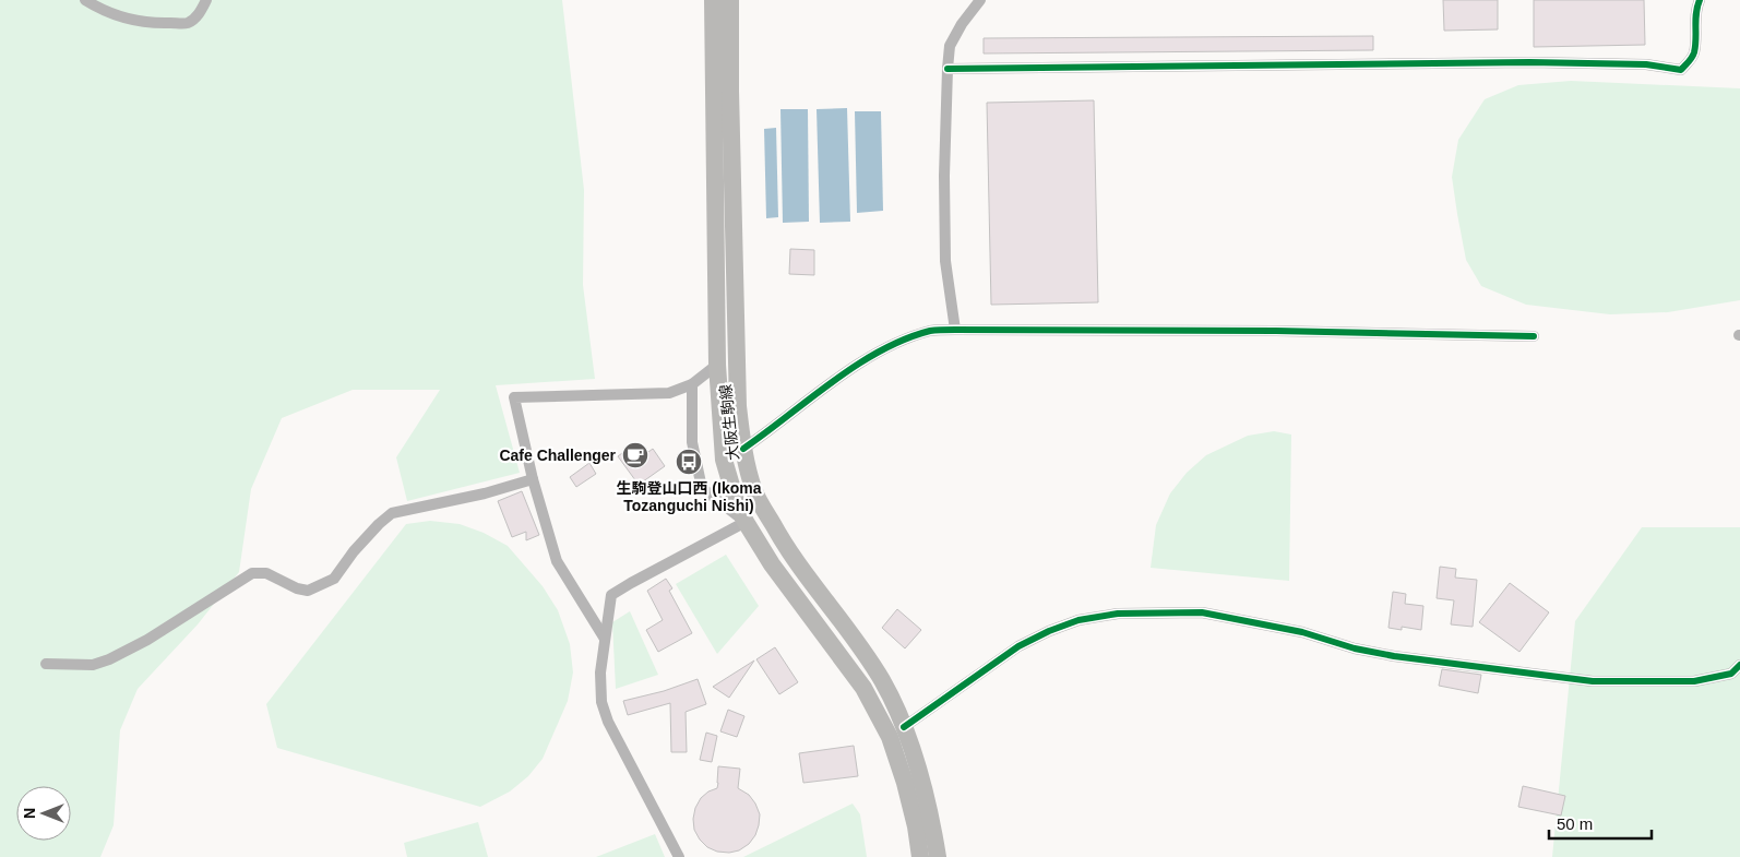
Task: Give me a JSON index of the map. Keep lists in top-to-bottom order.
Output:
{
  "streets": {
    "main road": ["大阪生駒線"]
  },
  "places": {
    "cafe": ["Cafe Challenger"],
    "bus stop": ["生駒登山口西 (Ikoma Tozanguchi Nishi)"]
  },
  "scale_bar": "50 m",
  "north": "left"
}
